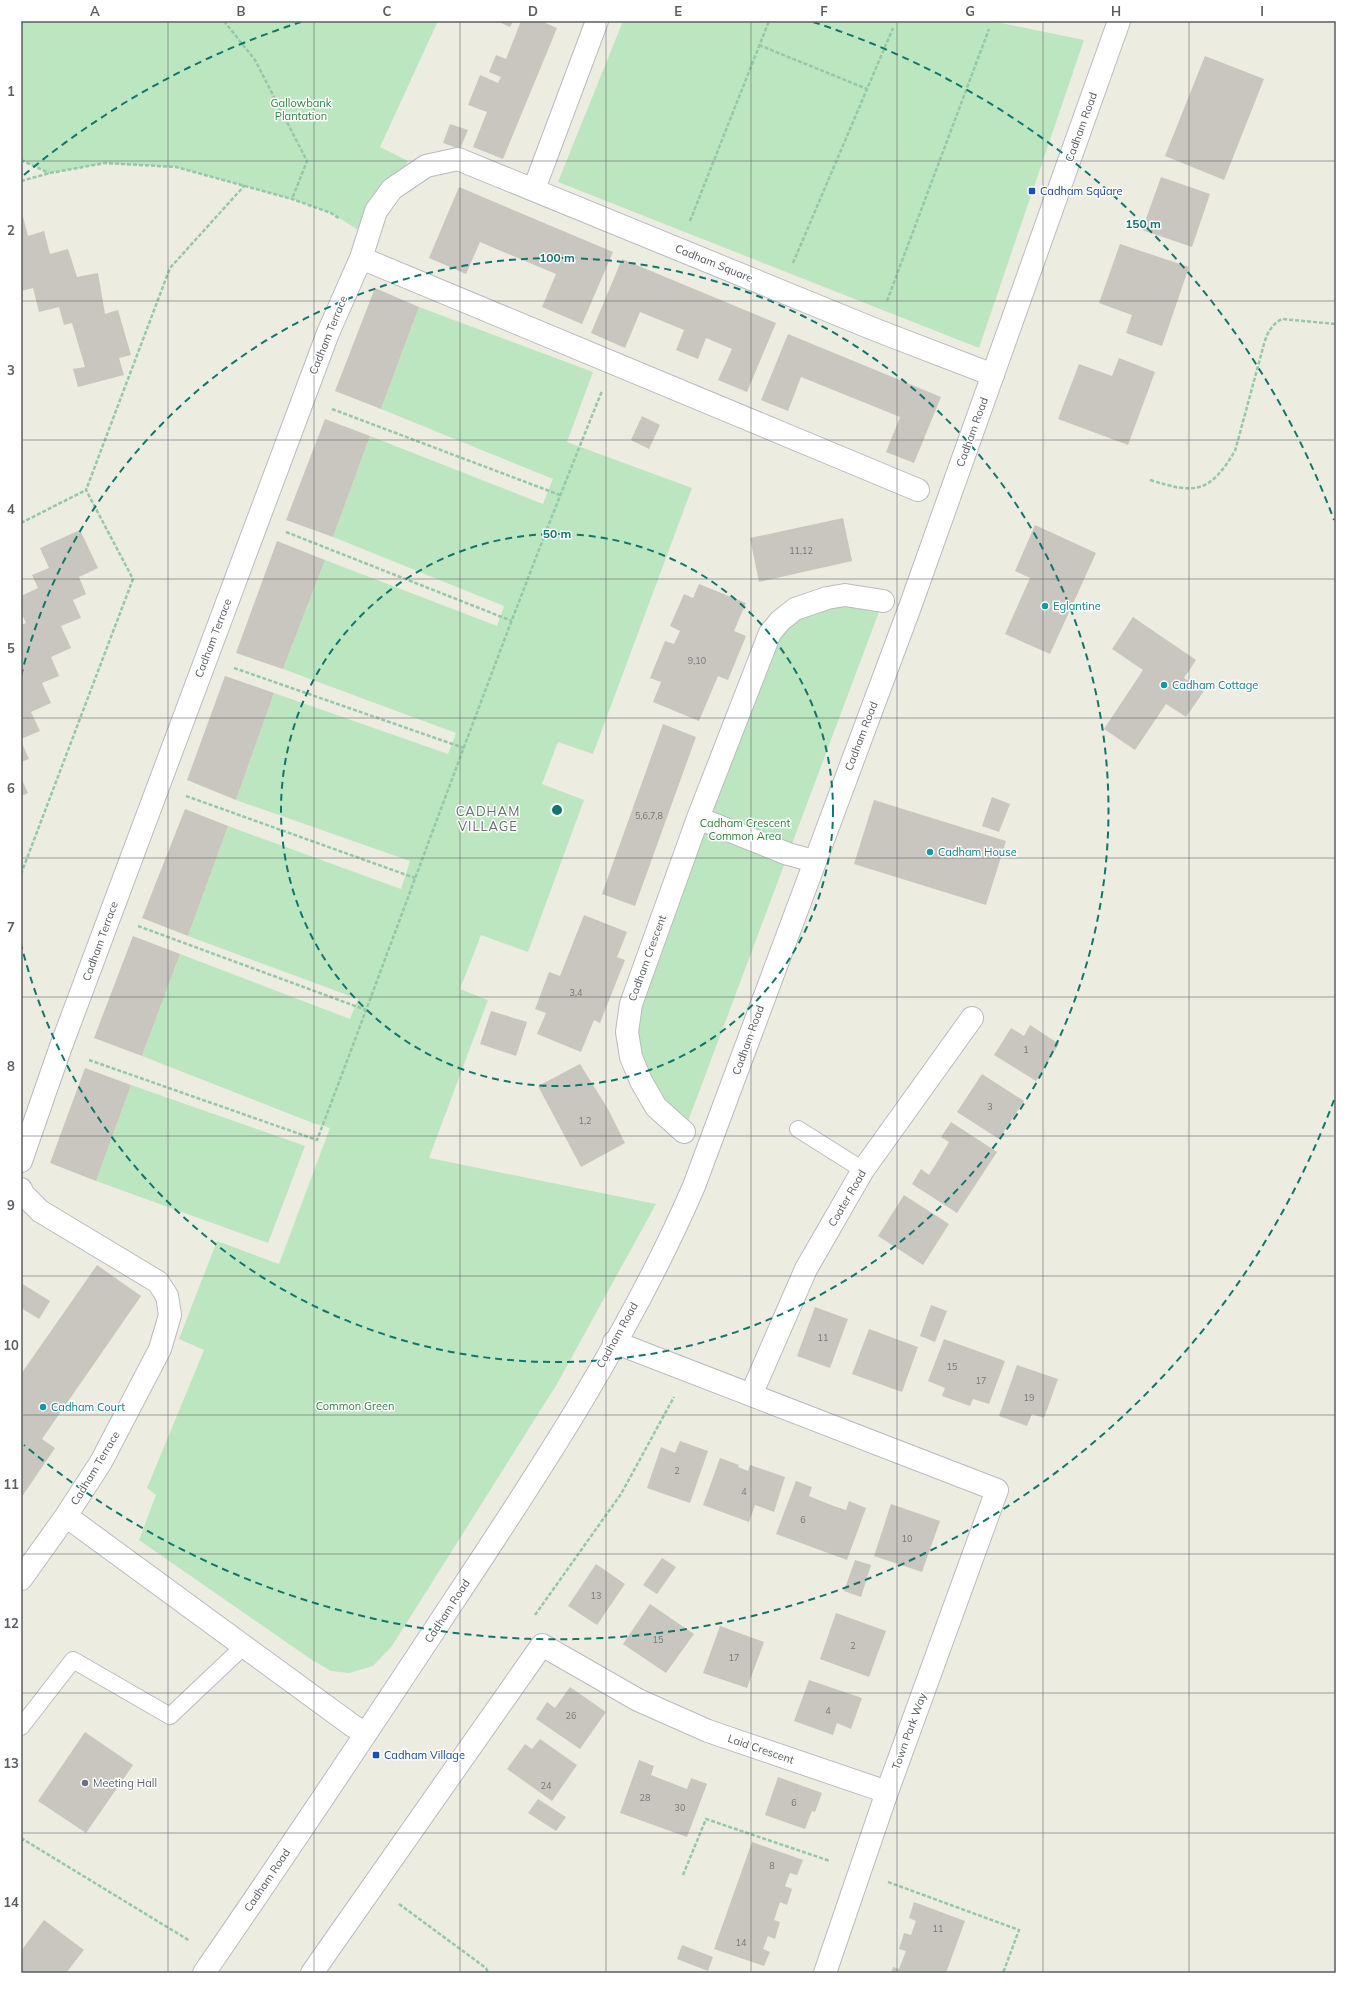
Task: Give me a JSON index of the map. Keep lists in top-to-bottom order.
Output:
{
  "streets": {
    "street": [
      "Cadham Road",
      "Cadham Square",
      "Cadham Terrace",
      "Cadham Crescent",
      "Coater Road",
      "Town Park Way",
      "Laid Crescent"
    ]
  },
  "crossings": [
    ["Cadham Road", "Cadham Square"],
    ["Cadham Square", "Cadham Terrace"],
    ["Coater Road", "Town Park Way"],
    ["Town Park Way", "Laid Crescent"]
  ],
  "districts": ["CADHAM VILLAGE"],
  "parks": ["Gallowbank Plantation", "Cadham Crescent Common Area", "Common Green"],
  "places": {
    "transit": ["Cadham Square", "Cadham Village"],
    "other": [
      "Eglantine",
      "Cadham Cottage",
      "Cadham House",
      "Cadham Court",
      "Meeting Hall"
    ]
  },
  "house_numbers": [
    "11,12",
    "9,10",
    "5,6,7,8",
    "3,4",
    "1",
    "3",
    "1,2",
    "11",
    "15",
    "17",
    "19",
    "2",
    "4",
    "6",
    "10",
    "13",
    "15",
    "2",
    "17",
    "4",
    "26",
    "24",
    "28",
    "6",
    "30",
    "8",
    "11",
    "14"
  ],
  "grid": {
    "columns": [
      "A",
      "B",
      "C",
      "D",
      "E",
      "F",
      "G",
      "H",
      "I"
    ],
    "rows": [
      "1",
      "2",
      "3",
      "4",
      "5",
      "6",
      "7",
      "8",
      "9",
      "10",
      "11",
      "12",
      "13",
      "14"
    ]
  },
  "rings": ["150 m", "100 m", "50 m"]
}
